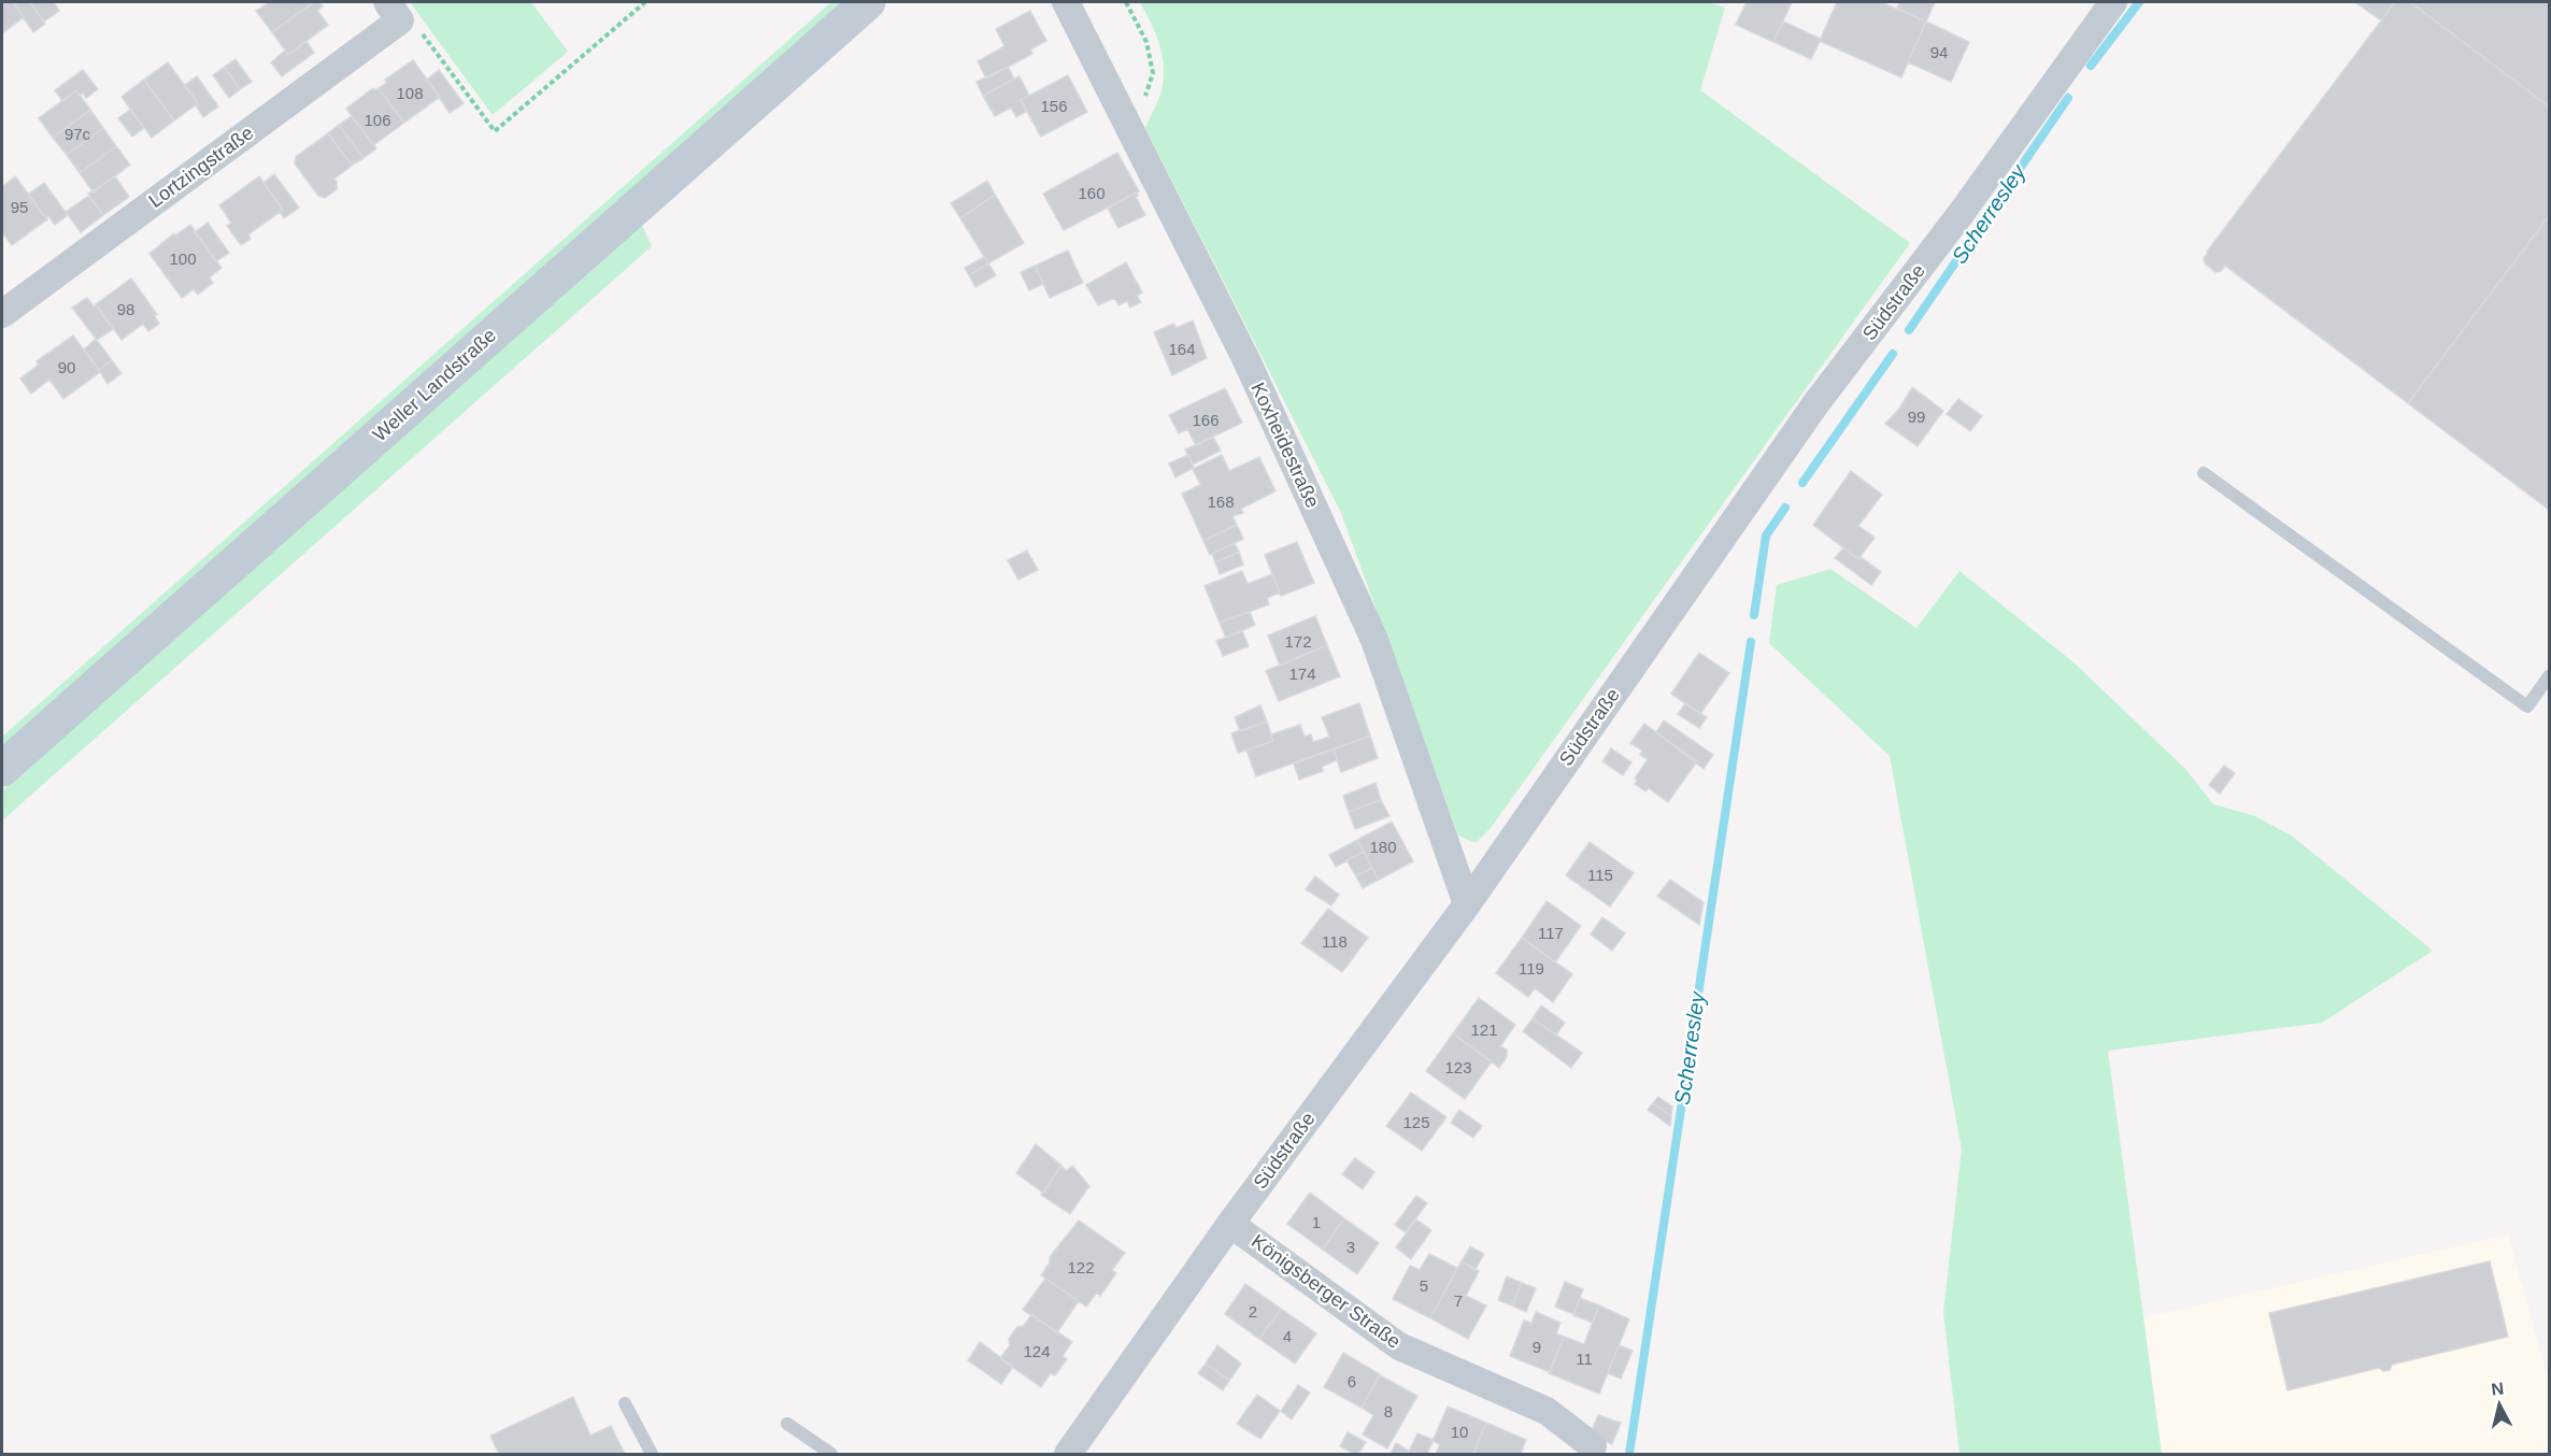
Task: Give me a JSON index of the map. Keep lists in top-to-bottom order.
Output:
{
  "streets": {
    "main road": ["Weller Landstraße"],
    "street": [
      "Lortzingstraße",
      "Südstraße",
      "Koxheidestraße",
      "Königsberger Straße"
    ]
  },
  "crossings": [
    ["Südstraße", "Koxheidestraße"],
    ["Südstraße", "Königsberger Straße"]
  ],
  "water": ["Scherresley"],
  "house_numbers": [
    "94",
    "108",
    "156",
    "106",
    "97c",
    "160",
    "95",
    "100",
    "98",
    "164",
    "90",
    "99",
    "166",
    "168",
    "172",
    "174",
    "180",
    "115",
    "117",
    "118",
    "119",
    "121",
    "123",
    "125",
    "1",
    "3",
    "122",
    "5",
    "7",
    "2",
    "4",
    "9",
    "124",
    "11",
    "6",
    "8",
    "10"
  ],
  "north": "top"
}
